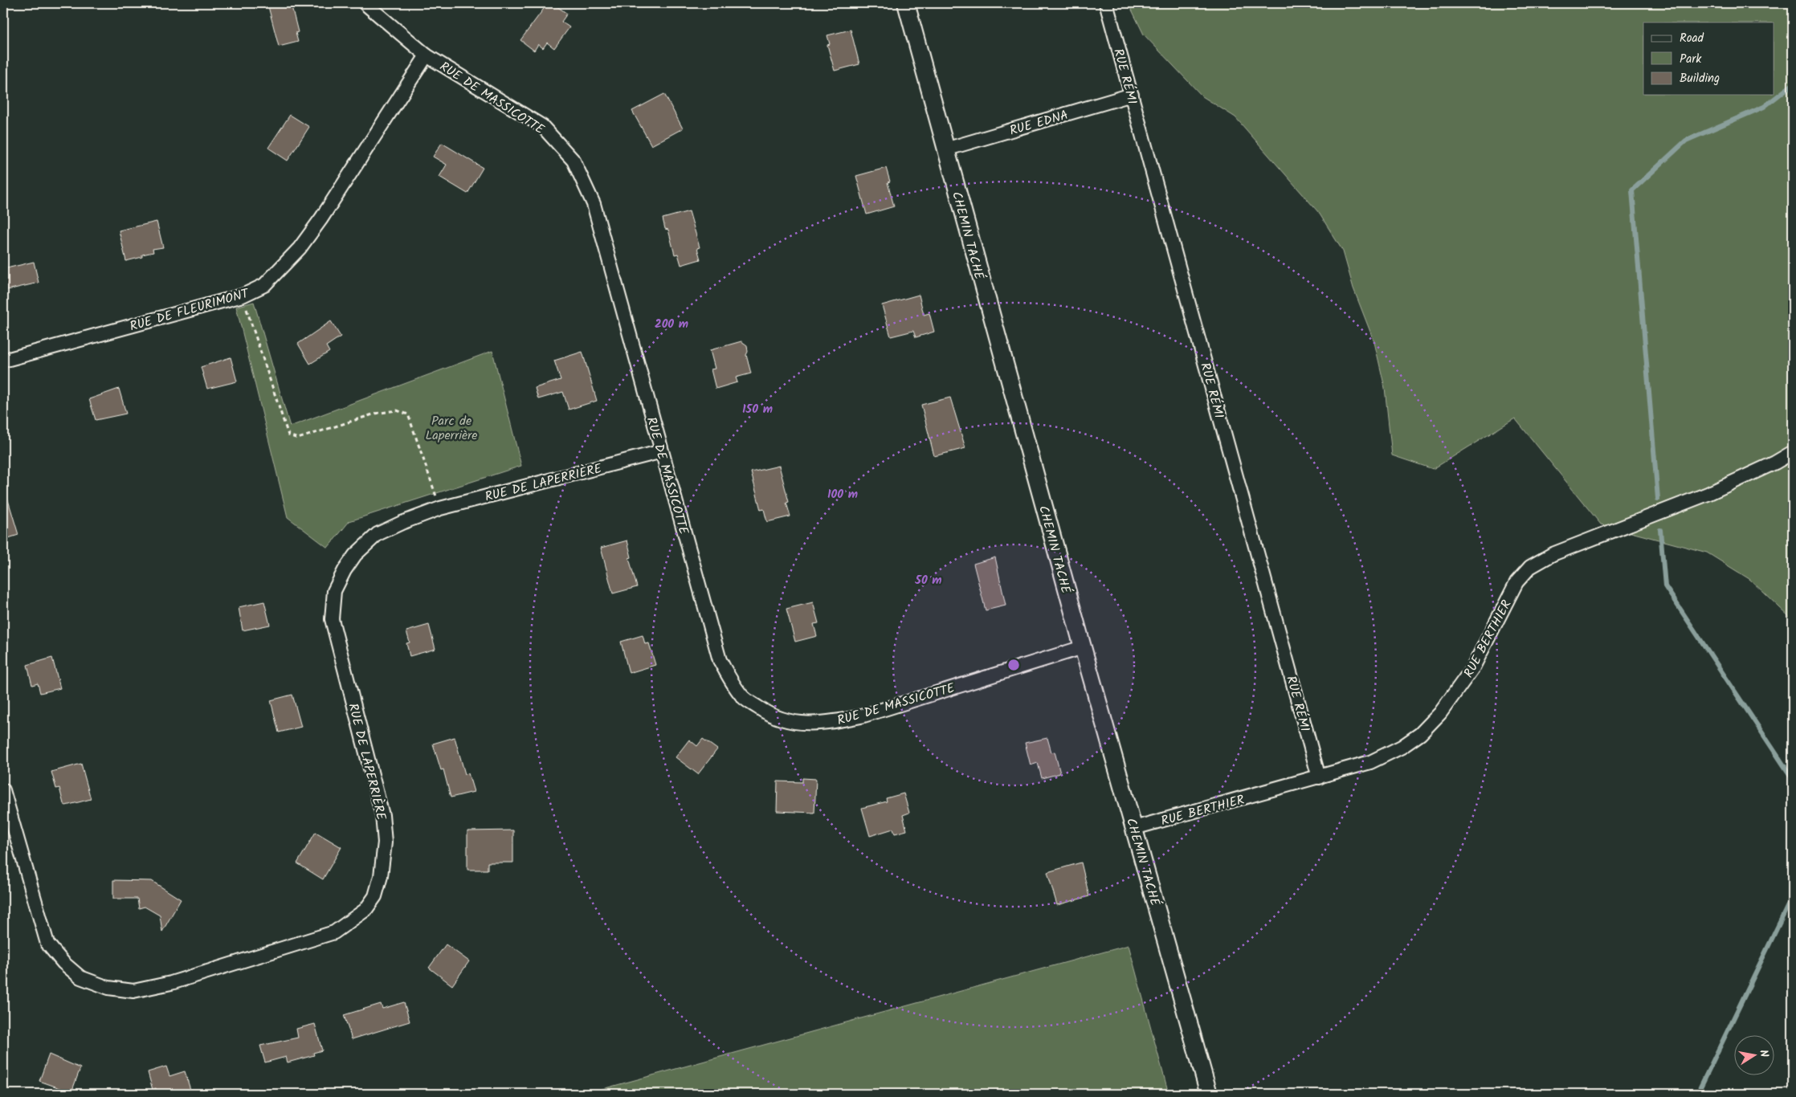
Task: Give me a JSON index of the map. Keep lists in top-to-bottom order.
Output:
{
  "streets": {
    "street": [
      "RUE RÉMI",
      "RUE DE MASSICOTTE",
      "RUE EDNA",
      "CHEMIN TACHÉ",
      "RUE DE FLEURIMONT",
      "RUE DE LAPERRIÈRE",
      "RUE BERTHIER"
    ]
  },
  "crossings": [
    ["RUE RÉMI", "RUE EDNA"],
    ["RUE RÉMI", "RUE BERTHIER"],
    ["RUE DE MASSICOTTE", "CHEMIN TACHÉ"],
    ["RUE DE MASSICOTTE", "RUE DE FLEURIMONT"],
    ["RUE DE MASSICOTTE", "RUE DE LAPERRIÈRE"],
    ["RUE EDNA", "CHEMIN TACHÉ"],
    ["CHEMIN TACHÉ", "RUE BERTHIER"]
  ],
  "parks": ["Parc de Laperrière"],
  "legend": ["Road", "Park", "Building"],
  "north": "right",
  "rings": [
    "200 m",
    "150 m",
    "100 m",
    "50 m"
  ]
}
